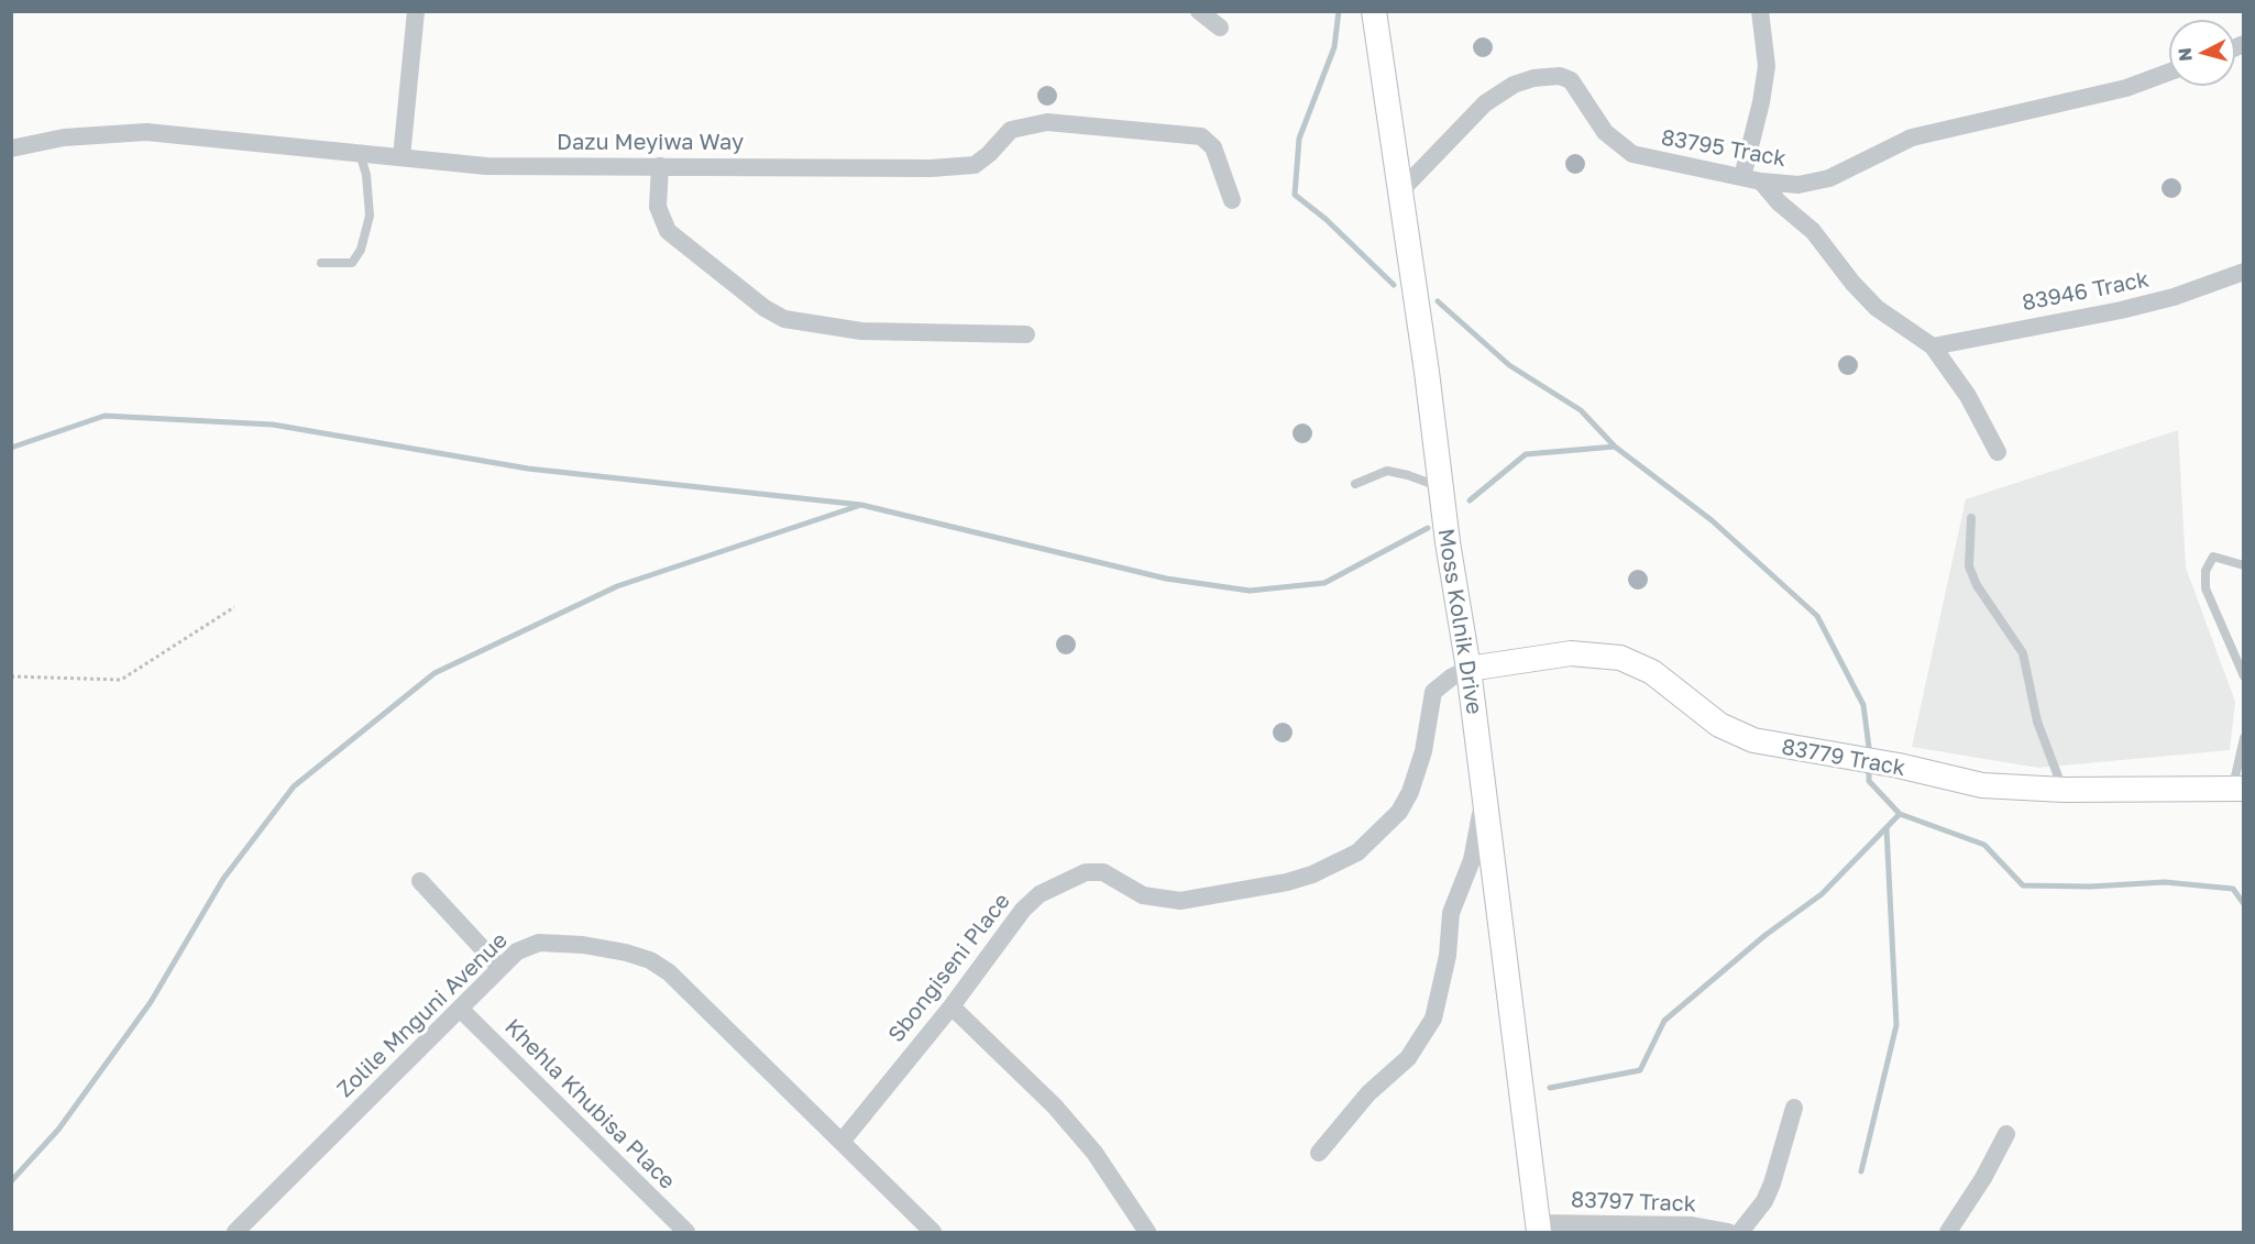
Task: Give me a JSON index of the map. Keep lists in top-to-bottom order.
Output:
{
  "streets": {
    "main road": ["Moss Kolnik Drive", "83779 Track"],
    "street": [
      "Dazu Meyiwa Way",
      "83795 Track",
      "83946 Track",
      "Sbongiseni Place",
      "Zolile Mnguni Avenue",
      "Khehla Khubisa Place",
      "83797 Track"
    ]
  },
  "crossings": [
    ["83795 Track", "Moss Kolnik Drive"],
    ["Moss Kolnik Drive", "83779 Track"],
    ["Moss Kolnik Drive", "Sbongiseni Place"],
    ["Moss Kolnik Drive", "83797 Track"],
    ["83779 Track", "Sbongiseni Place"],
    ["Sbongiseni Place", "Zolile Mnguni Avenue"],
    ["Zolile Mnguni Avenue", "Khehla Khubisa Place"]
  ],
  "north": "left"
}
